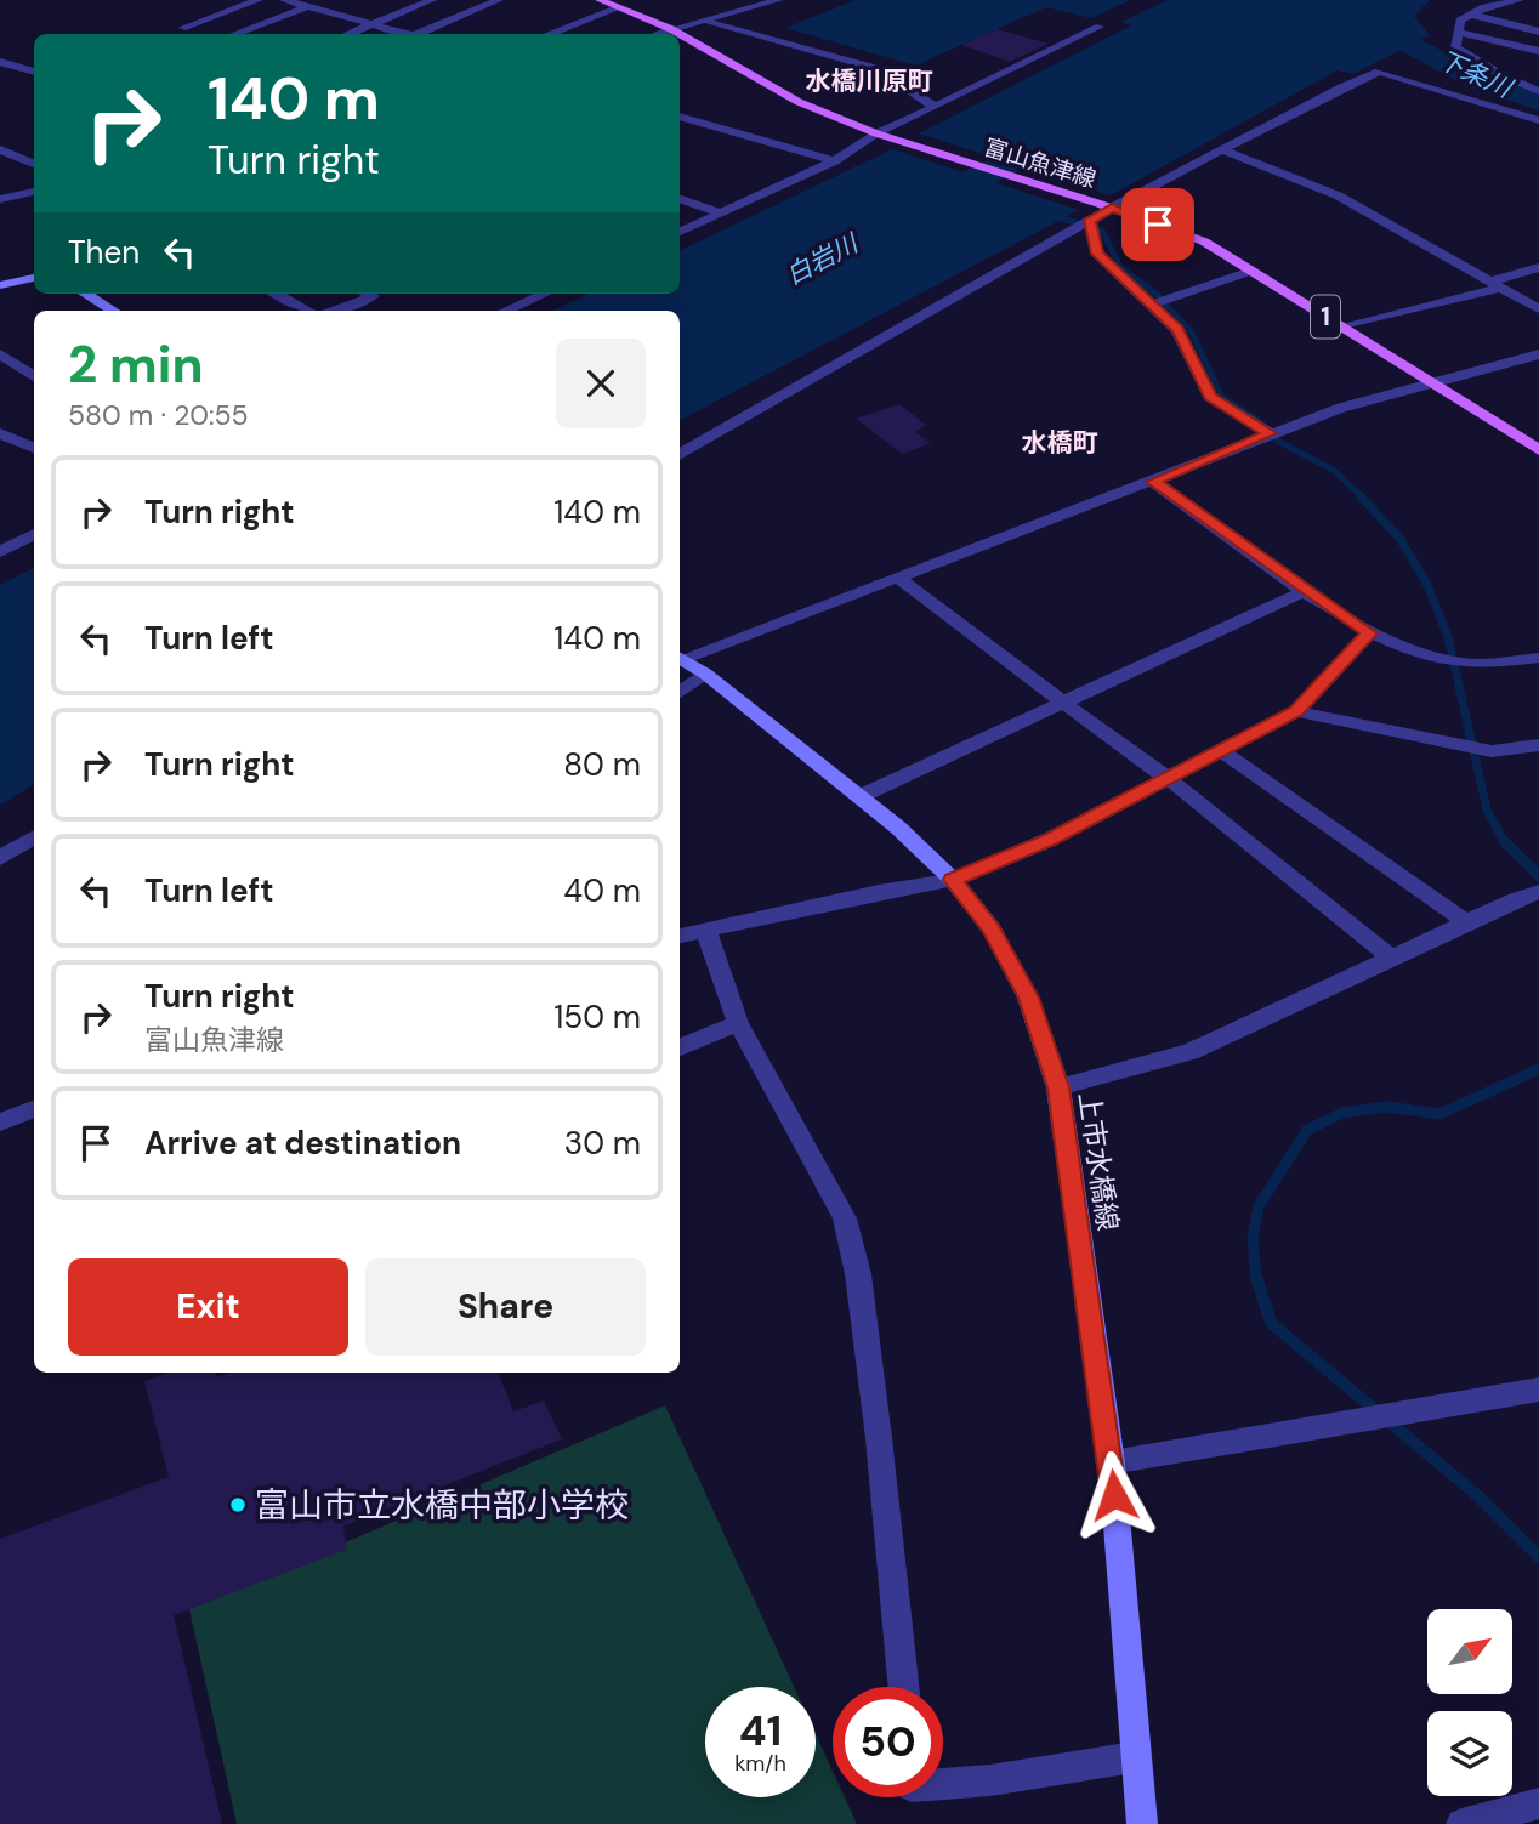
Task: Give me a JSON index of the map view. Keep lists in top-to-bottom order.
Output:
{
  "streets": {
    "main road": ["富山魚津線", "1", "上市水橋線"]
  },
  "districts": ["水橋川原町", "水橋町"],
  "water": ["下条川", "白岩川"],
  "places": ["富山市立水橋中部小学校"],
  "north": "top right",
  "page": {
    "turn": ["140 m", "Turn right"],
    "then": "Then",
    "heading": ["2 min", "580 m · 20:55"],
    "list": [
      {
        "name": "Turn right",
        "value": "140 m"
      },
      {
        "name": "Turn left",
        "value": "140 m"
      },
      {
        "name": "Turn right",
        "value": "80 m"
      },
      {
        "name": "Turn left",
        "value": "40 m"
      },
      {
        "name": "Turn right",
        "note": "富山魚津線",
        "value": "150 m"
      },
      {
        "name": "Arrive at destination",
        "value": "30 m"
      }
    ],
    "buttons": ["Exit", "Share"],
    "speed": "41 km/h",
    "limit": "50"
  }
}
